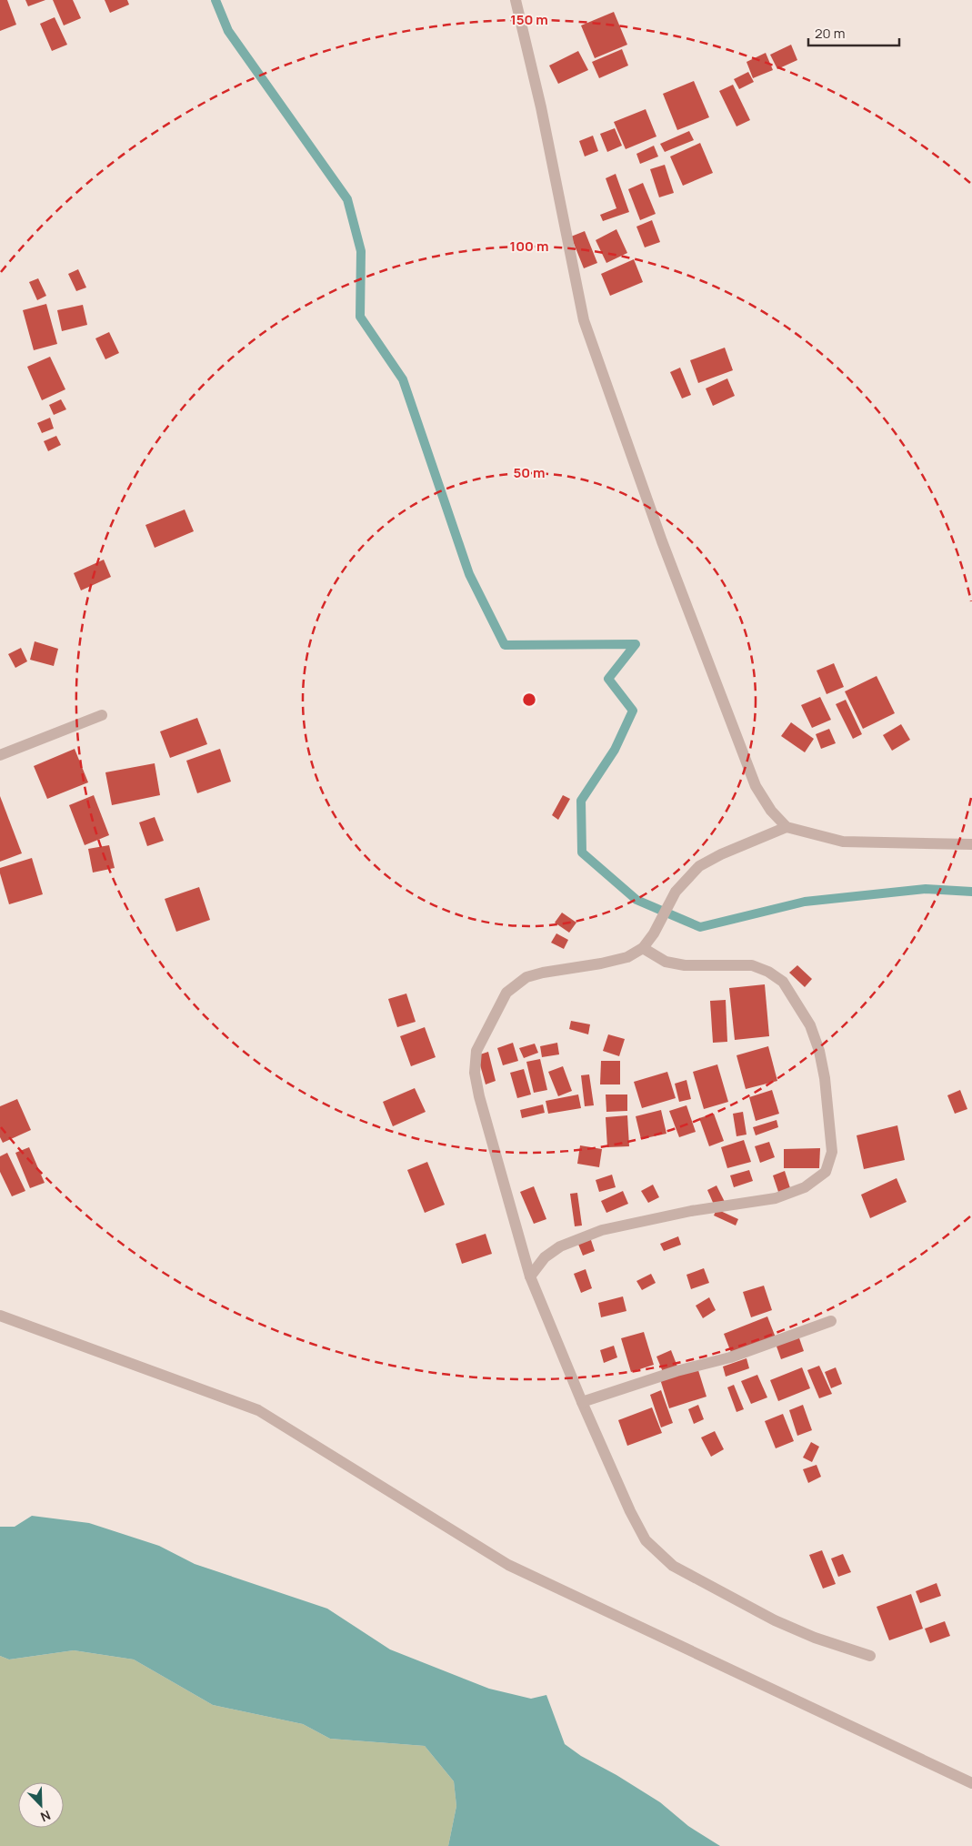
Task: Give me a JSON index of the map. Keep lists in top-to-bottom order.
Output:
{
  "scale_bar": "20 m",
  "north": "bottom right",
  "rings": ["150 m", "100 m", "50 m"]
}
